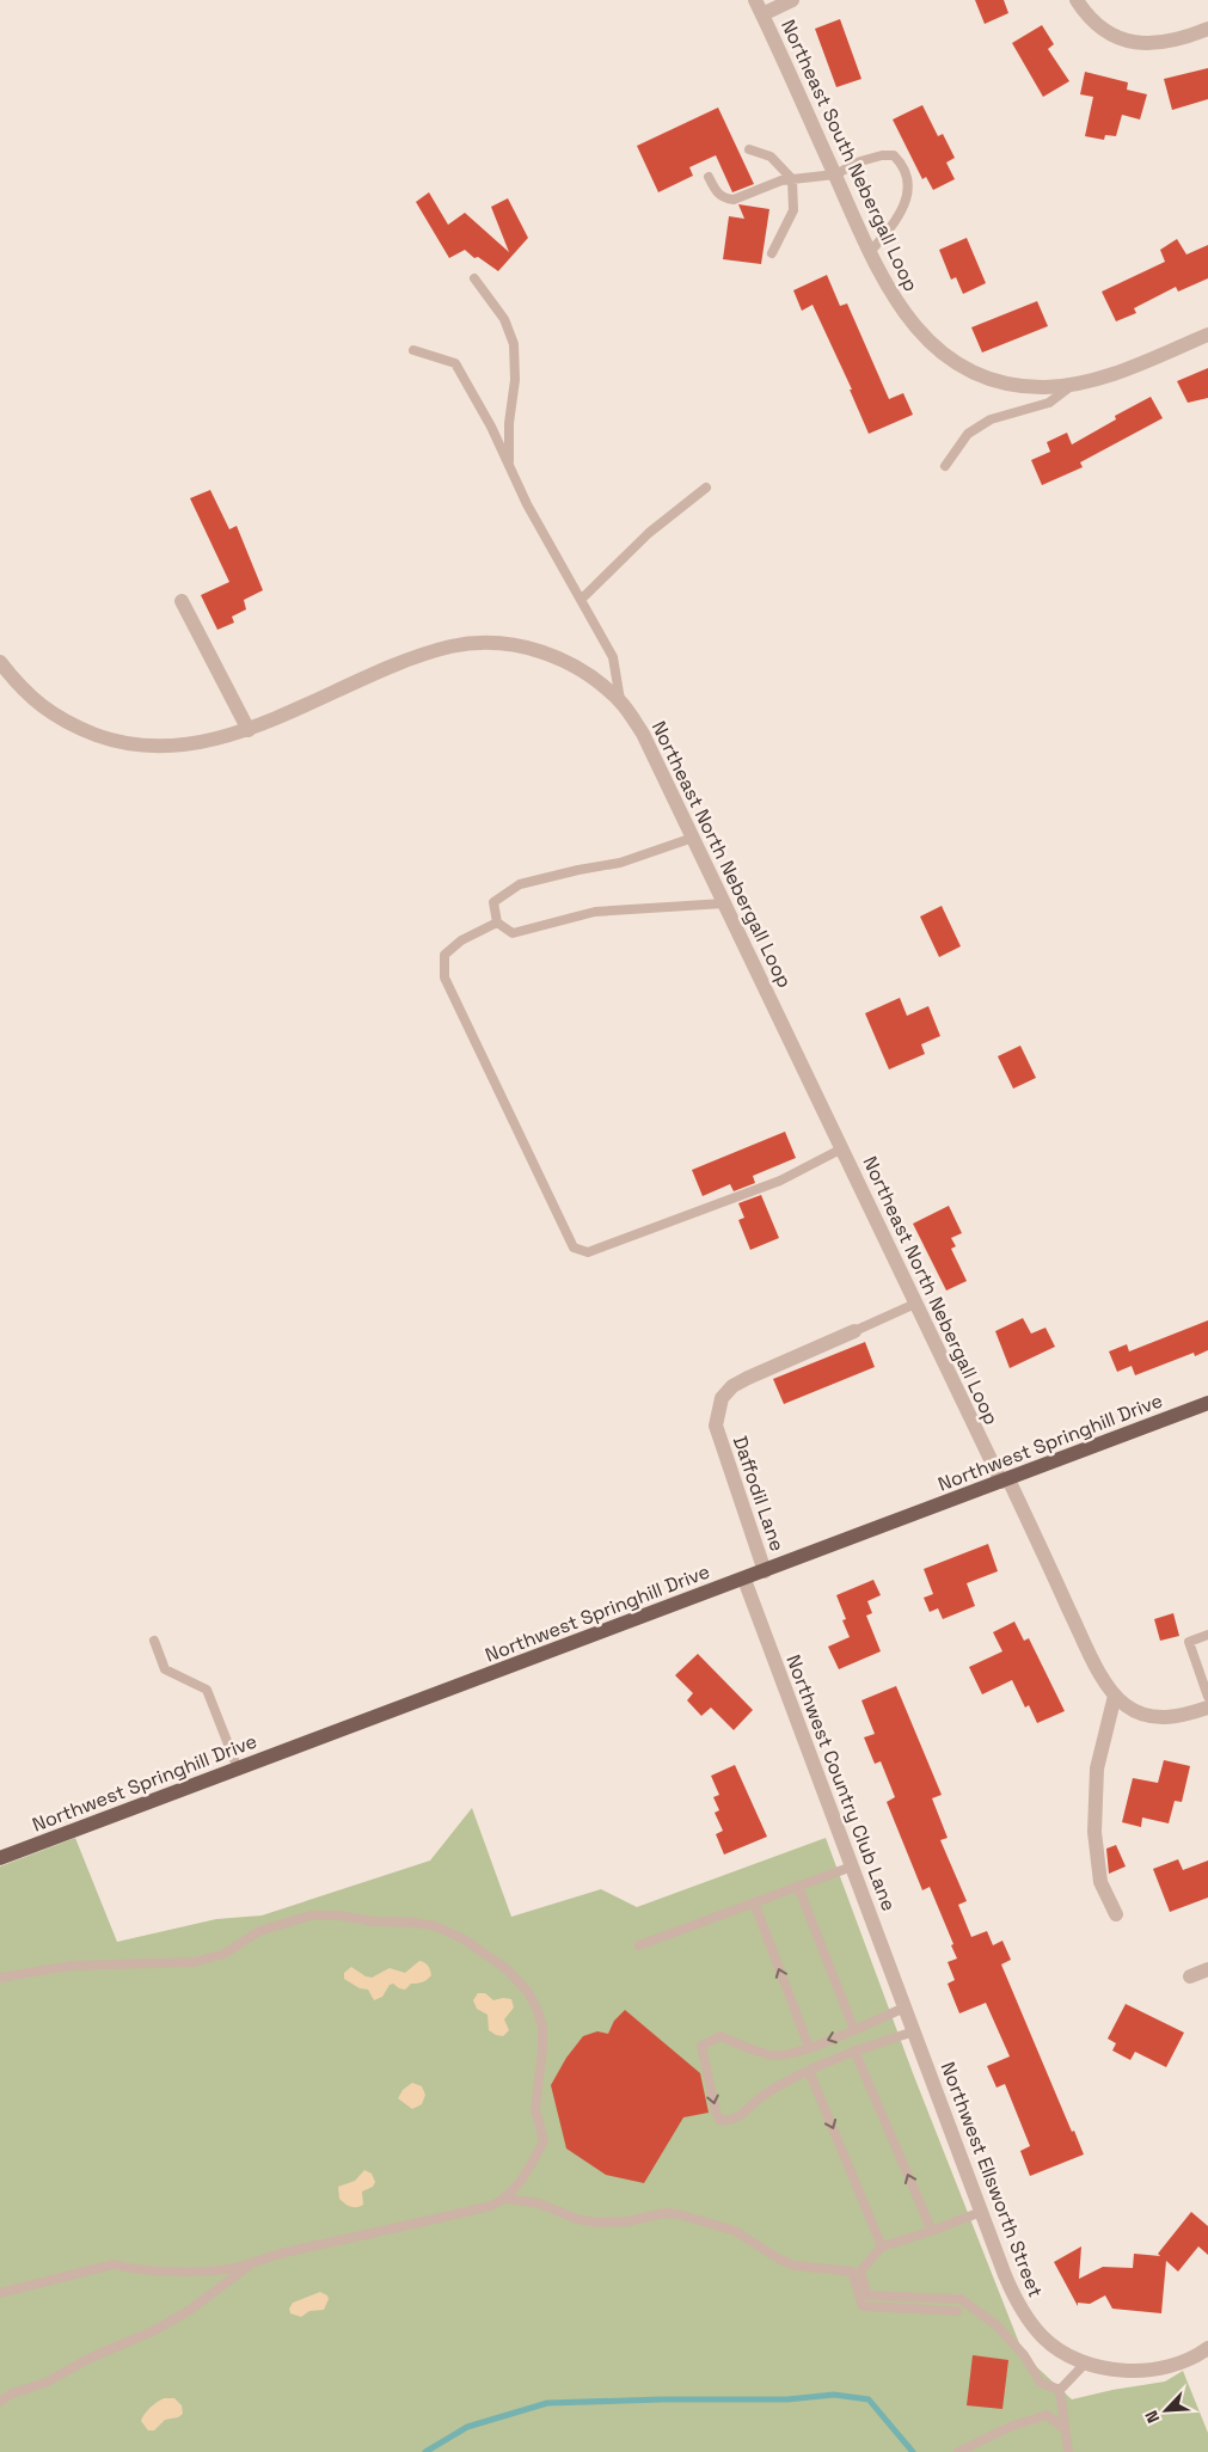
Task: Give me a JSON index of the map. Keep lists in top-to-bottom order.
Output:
{
  "streets": {
    "main road": ["Northwest Springhill Drive"],
    "street": [
      "Northeast South Nebergall Loop",
      "Northeast North Nebergall Loop",
      "Daffodil Lane",
      "Northwest Country Club Lane",
      "Northwest Ellsworth Street"
    ]
  },
  "crossings": [
    ["Northeast North Nebergall Loop", "Northwest Springhill Drive"],
    ["Northwest Springhill Drive", "Daffodil Lane"],
    ["Northwest Springhill Drive", "Northwest Country Club Lane"],
    ["Northwest Country Club Lane", "Northwest Ellsworth Street"]
  ],
  "north": "bottom left"
}
